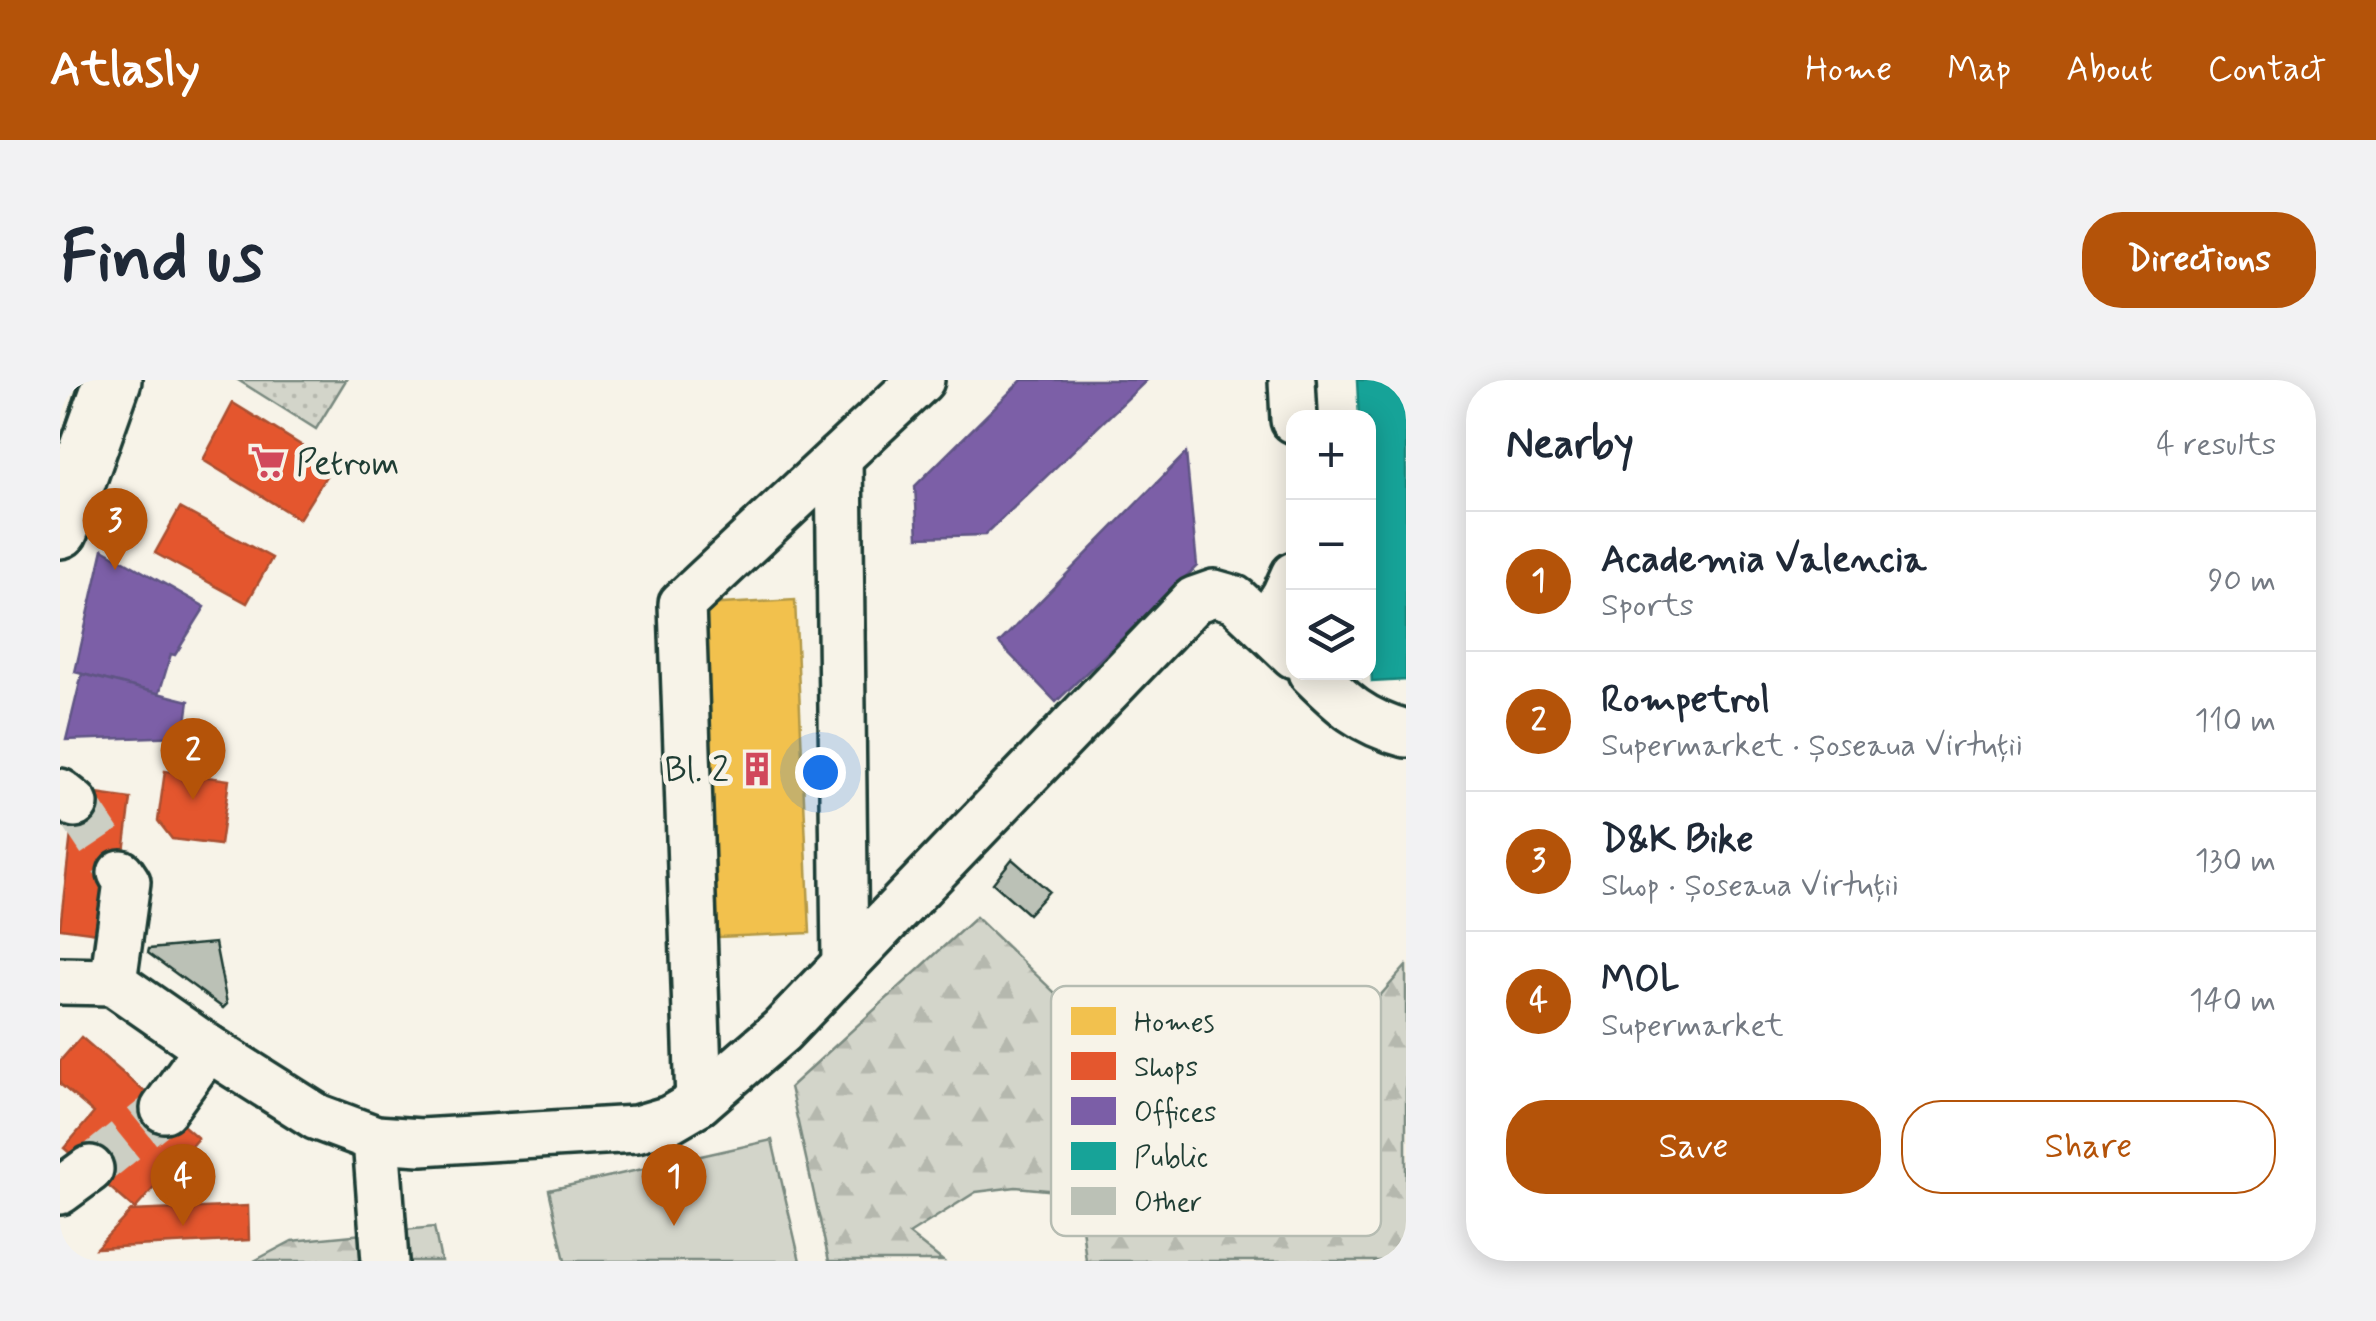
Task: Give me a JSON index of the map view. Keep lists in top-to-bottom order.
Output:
{
  "places": {
    "supermarket": ["Petrom"],
    "building": ["Bl. 2"]
  },
  "legend": [
    "Homes",
    "Shops",
    "Offices",
    "Public",
    "Other"
  ],
  "page": {
    "header": "Atlasly",
    "nav": [
      "Home",
      "Map",
      "About",
      "Contact"
    ],
    "buttons": [
      "Directions",
      ["Save", "Share"]
    ],
    "title": "Find us",
    "heading": ["Nearby", "4 results"],
    "map_buttons": ["+", "−"],
    "pins": [
      "3",
      "2",
      "1",
      "4"
    ],
    "list": [
      {
        "mark": "1",
        "name": "Academia Valencia",
        "note": "Sports",
        "value": "90 m"
      },
      {
        "mark": "2",
        "name": "Rompetrol",
        "note": "Supermarket · Șoseaua Virtuții",
        "value": "110 m"
      },
      {
        "mark": "3",
        "name": "D&K Bike",
        "note": "Shop · Șoseaua Virtuții",
        "value": "130 m"
      },
      {
        "mark": "4",
        "name": "MOL",
        "note": "Supermarket",
        "value": "140 m"
      }
    ]
  }
}
